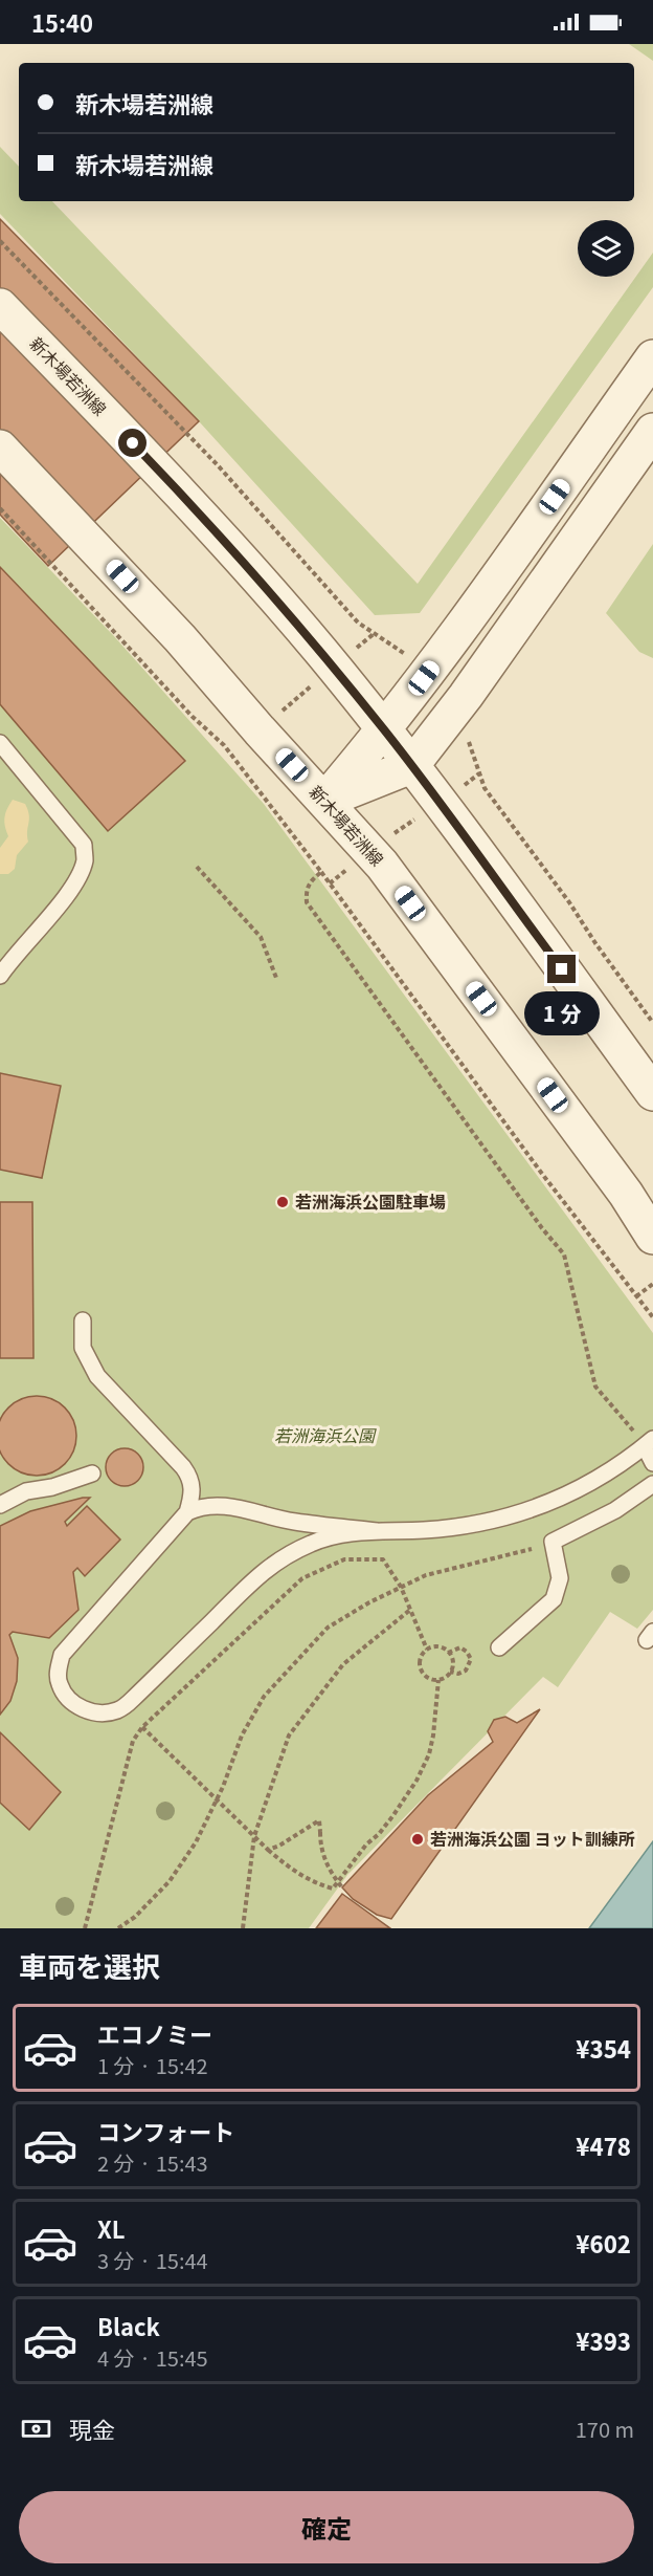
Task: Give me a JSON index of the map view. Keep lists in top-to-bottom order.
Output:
{
  "streets": {
    "street": ["新木場若洲線"]
  },
  "parks": ["若洲海浜公園"],
  "places": ["若洲海浜公園駐車場", "若洲海浜公園 ヨット訓練所"],
  "page": {
    "status": "15:40",
    "banner": ["新木場若洲線", "新木場若洲線"],
    "bubble": "1 分",
    "heading": "車両を選択",
    "list": [
      {
        "name": "エコノミー",
        "note": "1 分 · 15:42",
        "value": "¥354"
      },
      {
        "name": "コンフォート",
        "note": "2 分 · 15:43",
        "value": "¥478"
      },
      {
        "name": "XL",
        "note": "3 分 · 15:44",
        "value": "¥602"
      },
      {
        "name": "Black",
        "note": "4 分 · 15:45",
        "value": "¥393"
      }
    ],
    "pay": ["現金", "170 m"],
    "buttons": "確定"
  }
}
